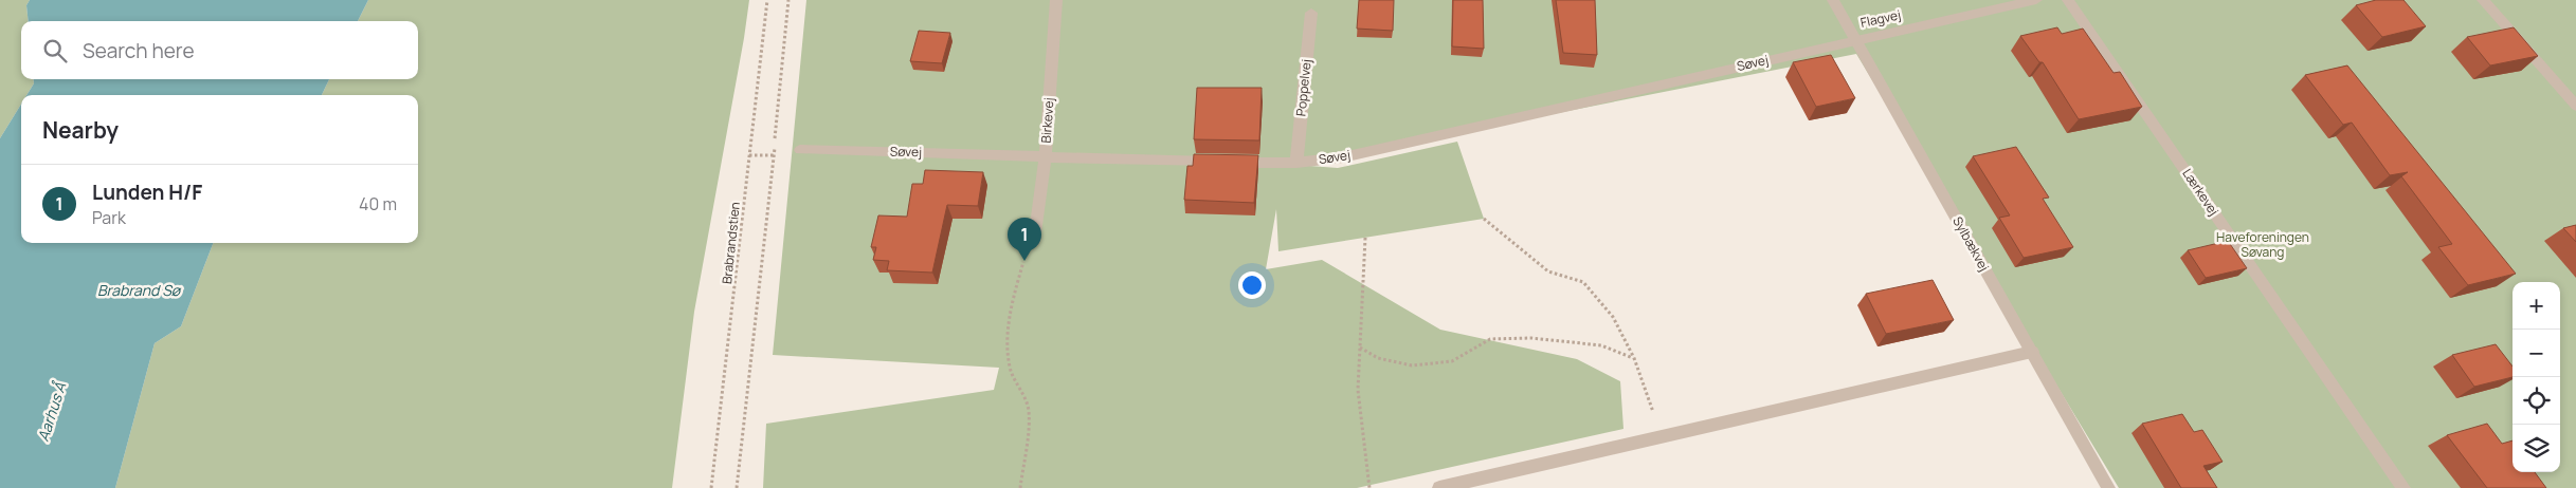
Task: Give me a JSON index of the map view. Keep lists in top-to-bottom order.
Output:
{
  "streets": {
    "street": [
      "Flagvej",
      "Søvej",
      "Poppelvej",
      "Birkevej",
      "Lærkevej",
      "Sylbækvej"
    ],
    "path": ["Brabrandstien"]
  },
  "crossings": [
    ["Flagvej", "Søvej"],
    ["Flagvej", "Sylbækvej"],
    ["Søvej", "Poppelvej"],
    ["Søvej", "Birkevej"],
    ["Søvej", "Sylbækvej"]
  ],
  "water": ["Brabrand Sø", "Aarhus Å"],
  "parks": ["Haveforeningen Søvang"],
  "page": {
    "search": "Search here",
    "heading": "Nearby",
    "list": [
      {
        "mark": "1",
        "name": "Lunden H/F",
        "note": "Park",
        "value": "40 m"
      }
    ],
    "pins": "1",
    "map_buttons": ["+", "−"]
  }
}
